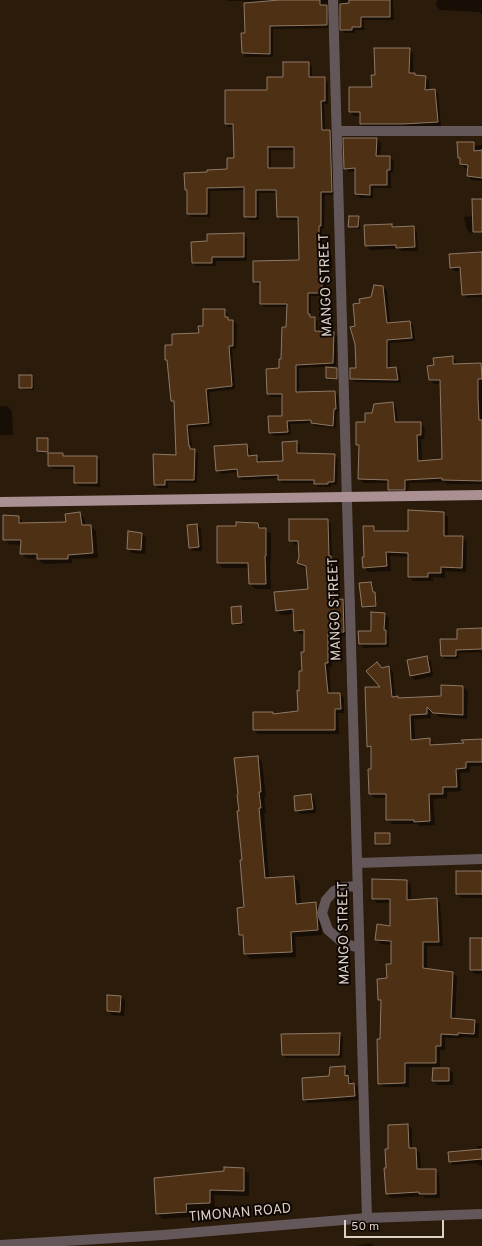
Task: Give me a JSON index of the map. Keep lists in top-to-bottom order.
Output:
{
  "streets": {
    "street": ["MANGO STREET", "TIMONAN ROAD"]
  },
  "crossings": [
    ["MANGO STREET", "TIMONAN ROAD"]
  ],
  "scale_bar": "50 m"
}
